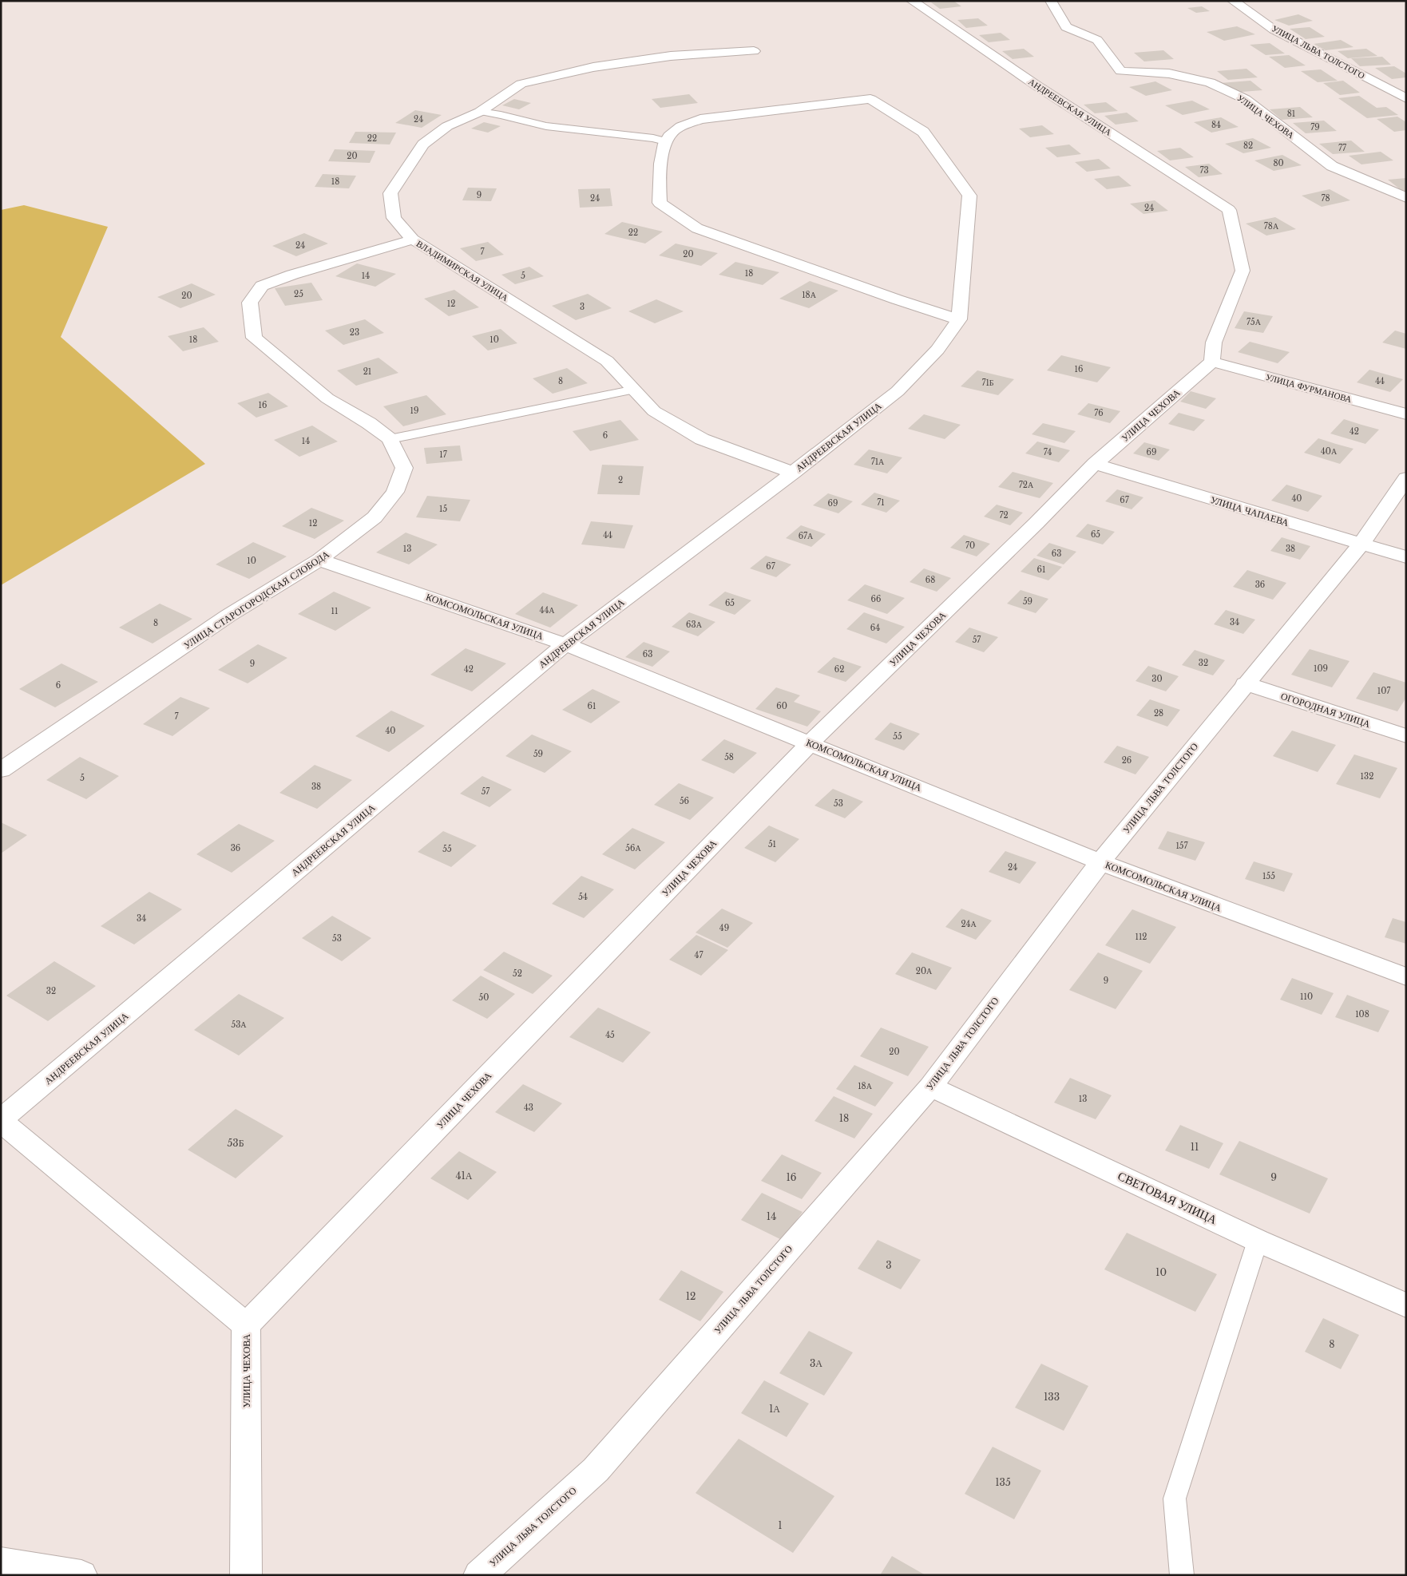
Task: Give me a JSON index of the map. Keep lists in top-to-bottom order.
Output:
{
  "streets": {
    "street": [
      "УЛИЦА ЛЬВА ТОЛСТОГО",
      "АНДРЕЕВСКАЯ УЛИЦА",
      "УЛИЦА ЧЕХОВА",
      "ВЛАДИМИРСКАЯ УЛИЦА",
      "УЛИЦА ФУРМАНОВА",
      "УЛИЦА ЧАПАЕВА",
      "УЛИЦА СТАРОГОРОДСКАЯ СЛОБОДА",
      "КОМСОМОЛЬСКАЯ УЛИЦА",
      "ОГОРОДНАЯ УЛИЦА",
      "СВЕТОВАЯ УЛИЦА"
    ]
  },
  "crossings": [
    ["УЛИЦА ЛЬВА ТОЛСТОГО", "УЛИЦА ЧАПАЕВА"],
    ["УЛИЦА ЛЬВА ТОЛСТОГО", "КОМСОМОЛЬСКАЯ УЛИЦА"],
    ["УЛИЦА ЛЬВА ТОЛСТОГО", "ОГОРОДНАЯ УЛИЦА"],
    ["УЛИЦА ЛЬВА ТОЛСТОГО", "СВЕТОВАЯ УЛИЦА"],
    ["АНДРЕЕВСКАЯ УЛИЦА", "УЛИЦА ЧЕХОВА"],
    ["АНДРЕЕВСКАЯ УЛИЦА", "ВЛАДИМИРСКАЯ УЛИЦА"],
    ["АНДРЕЕВСКАЯ УЛИЦА", "УЛИЦА ФУРМАНОВА"],
    ["АНДРЕЕВСКАЯ УЛИЦА", "КОМСОМОЛЬСКАЯ УЛИЦА"],
    ["УЛИЦА ЧЕХОВА", "УЛИЦА ФУРМАНОВА"],
    ["УЛИЦА ЧЕХОВА", "УЛИЦА ЧАПАЕВА"],
    ["УЛИЦА ЧЕХОВА", "КОМСОМОЛЬСКАЯ УЛИЦА"],
    ["ВЛАДИМИРСКАЯ УЛИЦА", "УЛИЦА СТАРОГОРОДСКАЯ СЛОБОДА"],
    ["УЛИЦА СТАРОГОРОДСКАЯ СЛОБОДА", "КОМСОМОЛЬСКАЯ УЛИЦА"]
  ],
  "house_numbers": [
    "81",
    "24",
    "84",
    "79",
    "22",
    "82",
    "77",
    "20",
    "80",
    "73",
    "18",
    "9",
    "24",
    "78",
    "24",
    "78А",
    "22",
    "24",
    "7",
    "20",
    "18",
    "14",
    "5",
    "25",
    "18А",
    "20",
    "12",
    "3",
    "75А",
    "23",
    "18",
    "10",
    "16",
    "21",
    "8",
    "44",
    "71Б",
    "16",
    "19",
    "76",
    "42",
    "6",
    "14",
    "40А",
    "74",
    "69",
    "17",
    "71А",
    "2",
    "72А",
    "40",
    "67",
    "71",
    "69",
    "15",
    "72",
    "12",
    "65",
    "44",
    "67А",
    "70",
    "13",
    "38",
    "63",
    "10",
    "67",
    "61",
    "68",
    "36",
    "66",
    "59",
    "65",
    "44А",
    "11",
    "34",
    "8",
    "63А",
    "64",
    "57",
    "63",
    "32",
    "9",
    "109",
    "42",
    "62",
    "30",
    "6",
    "107",
    "61",
    "60",
    "28",
    "7",
    "40",
    "55",
    "59",
    "58",
    "26",
    "132",
    "5",
    "38",
    "57",
    "56",
    "53",
    "51",
    "157",
    "36",
    "56А",
    "55",
    "24",
    "155",
    "54",
    "34",
    "24А",
    "49",
    "112",
    "53",
    "47",
    "20А",
    "52",
    "9",
    "32",
    "110",
    "50",
    "108",
    "53А",
    "45",
    "20",
    "18А",
    "13",
    "43",
    "18",
    "53Б",
    "11",
    "41А",
    "16",
    "9",
    "14",
    "3",
    "10",
    "12",
    "8",
    "3А",
    "133",
    "1А",
    "135",
    "1"
  ]
}
